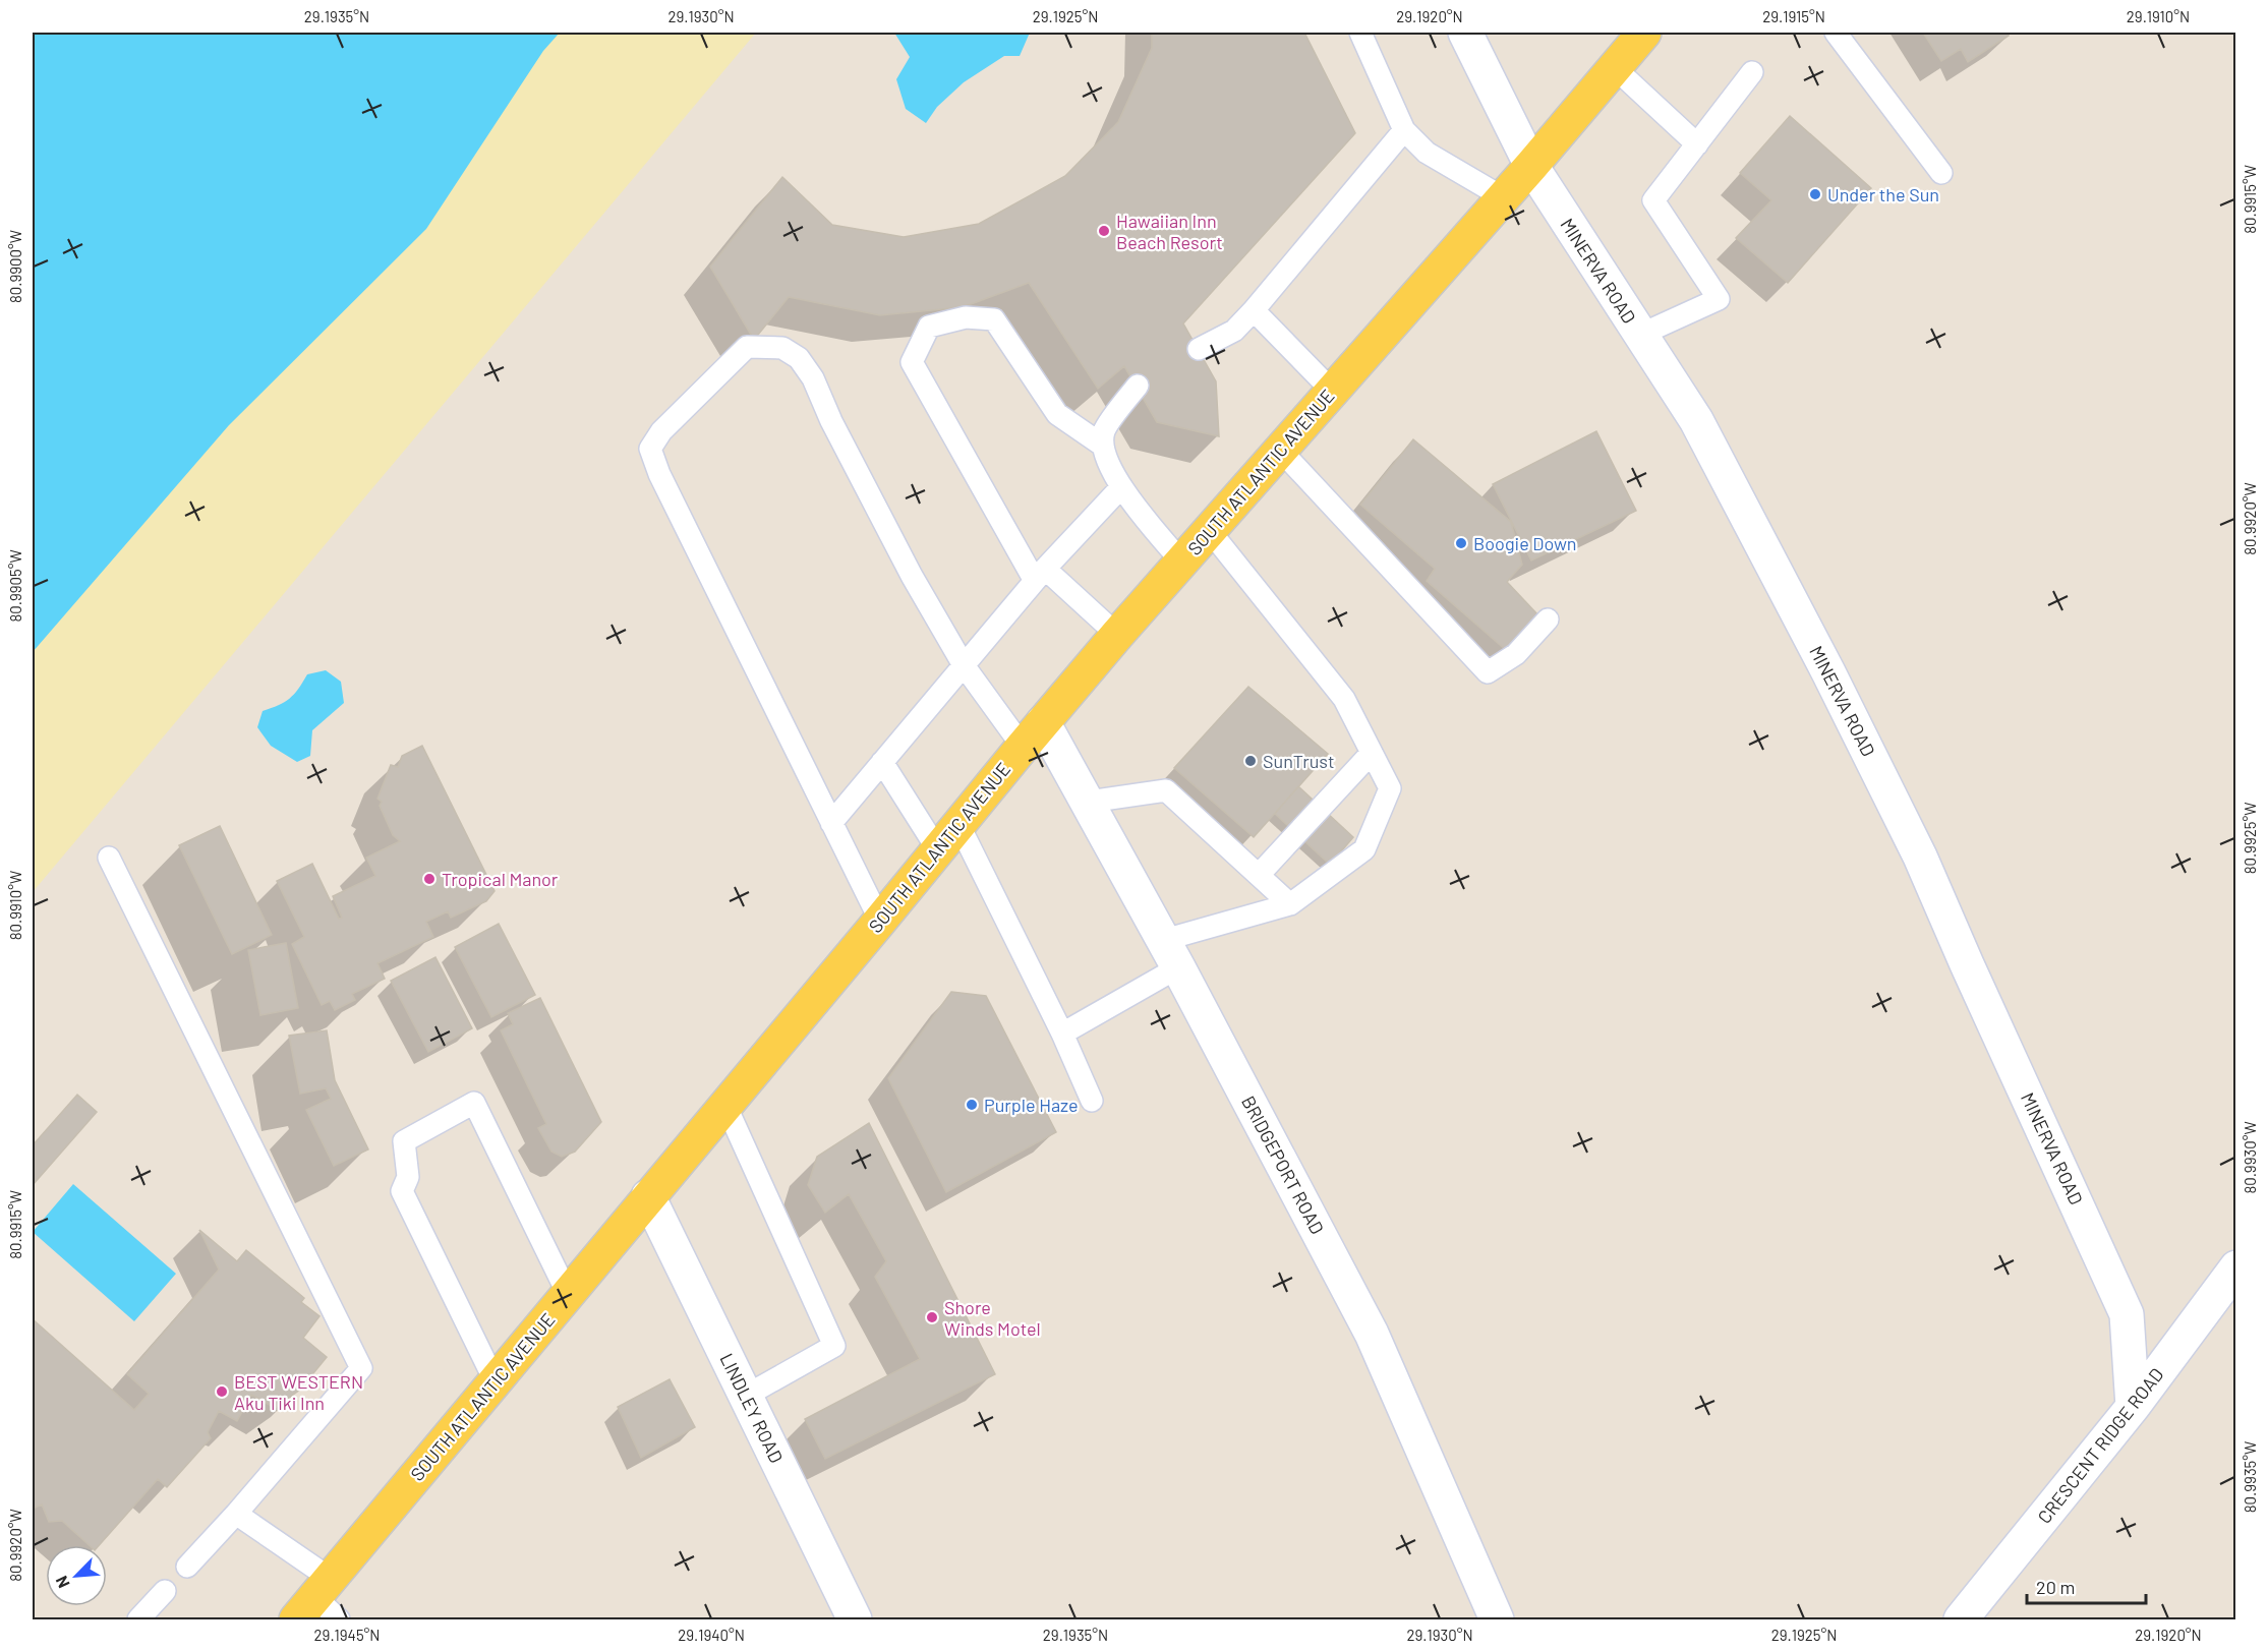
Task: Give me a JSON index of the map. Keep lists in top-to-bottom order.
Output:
{
  "streets": {
    "main road": ["SOUTH ATLANTIC AVENUE"],
    "street": [
      "MINERVA ROAD",
      "BRIDGEPORT ROAD",
      "LINDLEY ROAD",
      "CRESCENT RIDGE ROAD"
    ]
  },
  "crossings": [
    ["MINERVA ROAD", "SOUTH ATLANTIC AVENUE"],
    ["MINERVA ROAD", "CRESCENT RIDGE ROAD"],
    ["SOUTH ATLANTIC AVENUE", "BRIDGEPORT ROAD"],
    ["SOUTH ATLANTIC AVENUE", "LINDLEY ROAD"]
  ],
  "places": [
    "Under the Sun",
    "Hawaiian Inn Beach Resort",
    "Boogie Down",
    "SunTrust",
    "Tropical Manor",
    "Purple Haze",
    "Shore Winds Motel",
    "BEST WESTERN Aku Tiki Inn"
  ],
  "scale_bar": "20 m",
  "north": "bottom left",
  "coordinates": [
    "29.1935°N",
    "29.1930°N",
    "29.1925°N",
    "29.1920°N",
    "29.1915°N",
    "29.1910°N",
    "80.9915°W",
    "80.9900°W",
    "80.9920°W",
    "80.9905°W",
    "80.9925°W",
    "80.9910°W",
    "80.9930°W",
    "80.9935°W",
    "29.1945°N",
    "29.1940°N"
  ]
}
